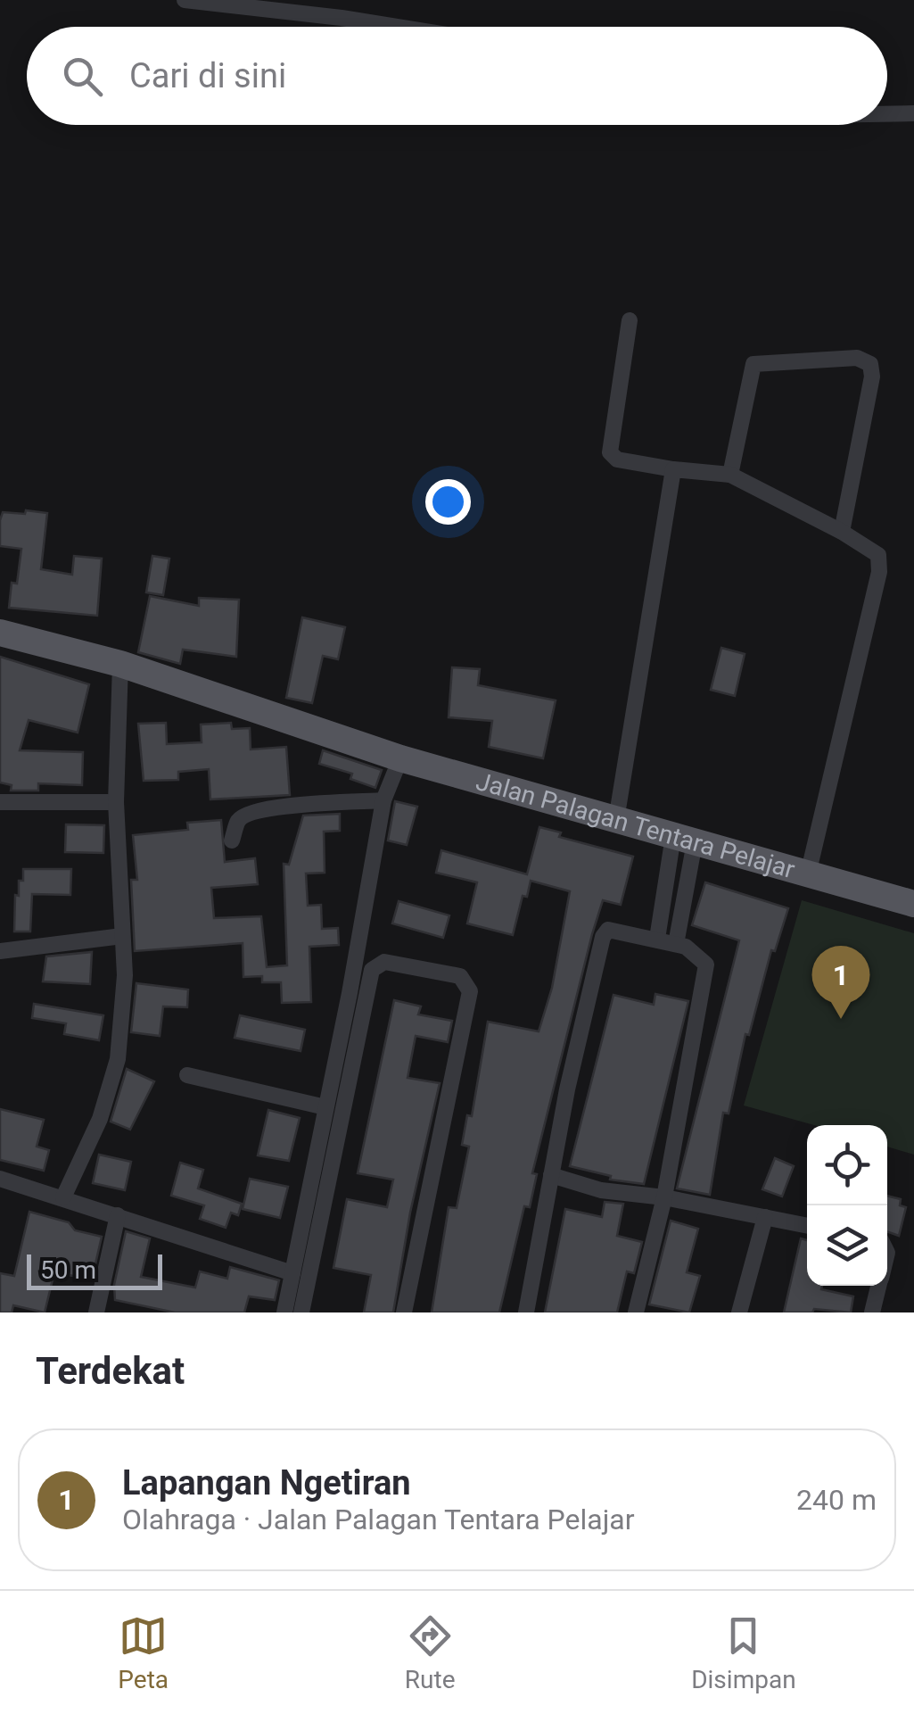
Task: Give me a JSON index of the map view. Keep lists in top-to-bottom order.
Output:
{
  "streets": {
    "main road": ["Jalan Palagan Tentara Pelajar"]
  },
  "scale_bar": "50 m",
  "page": {
    "search": "Cari di sini",
    "pins": "1",
    "scale": "50 m",
    "heading": "Terdekat",
    "list": [
      {
        "mark": "1",
        "name": "Lapangan Ngetiran",
        "note": "Olahraga · Jalan Palagan Tentara Pelajar",
        "value": "240 m"
      }
    ],
    "nav": ["Peta", "Rute", "Disimpan"]
  }
}
